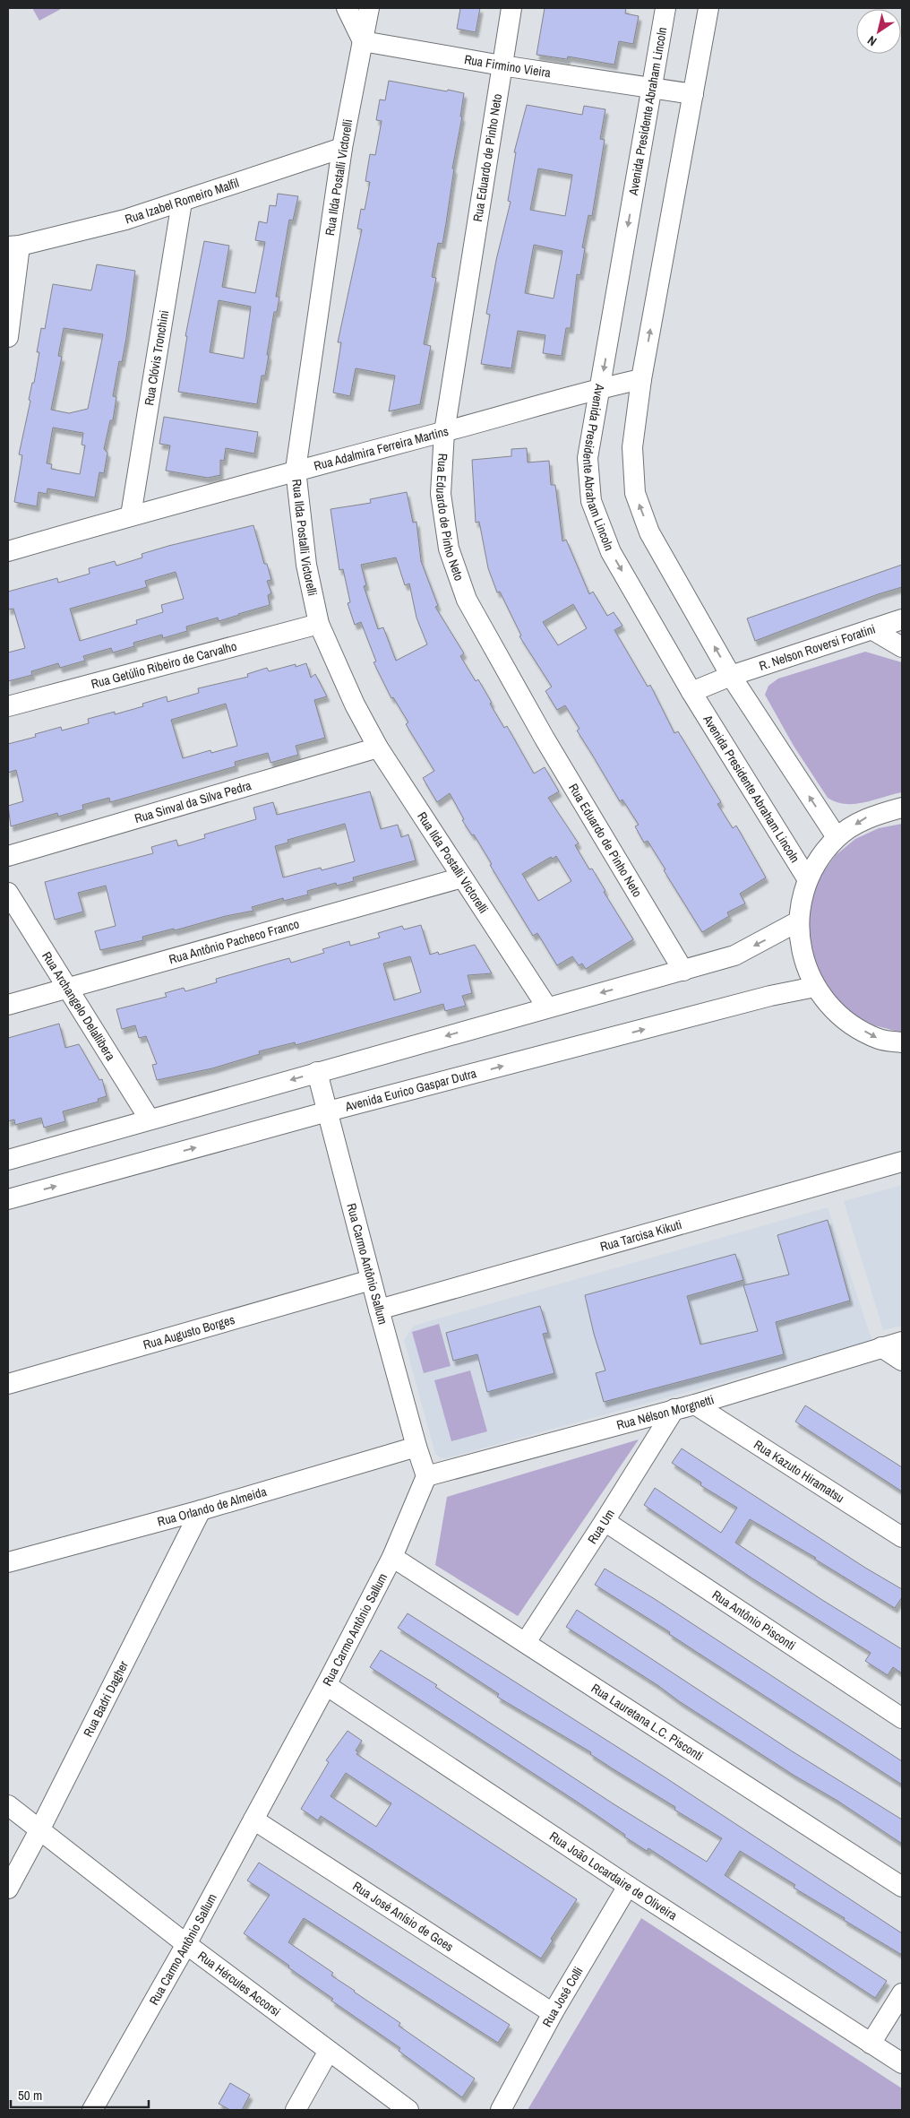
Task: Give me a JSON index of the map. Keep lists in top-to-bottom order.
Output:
{
  "streets": {
    "street": [
      "Rua Firmino Vieira",
      "Avenida Presidente Abraham Lincoln",
      "Rua Eduardo de Pinho Neto",
      "Rua Ilda Postalli Victorelli",
      "Rua Izabel Romeiro Malfil",
      "Rua Clóvis Tronchini",
      "Rua Adalmira Ferreira Martins",
      "R. Nelson Roversi Foratini",
      "Rua Getúlio Ribeiro de Carvalho",
      "Rua Sinval da Silva Pedra",
      "Rua Antônio Pacheco Franco",
      "Rua Archangelo Delallibera",
      "Avenida Eurico Gaspar Dutra",
      "Rua Tarcisa Kikuti",
      "Rua Carmo Antônio Sallum",
      "Rua Augusto Borges",
      "Rua Nélson Morgnetti",
      "Rua Kazuto Hiramatsu",
      "Rua Orlando de Almeida",
      "Rua Um",
      "Rua Antônio Pisconti",
      "Rua Badri Dagher",
      "Rua Lauretana L.C. Pisconti",
      "Rua João Locardaire de Oliveira",
      "Rua José Anísio de Goes",
      "Rua Hércules Accorsi",
      "Rua José Colli"
    ]
  },
  "crossings": [
    ["Rua Firmino Vieira", "Avenida Presidente Abraham Lincoln"],
    ["Rua Firmino Vieira", "Rua Eduardo de Pinho Neto"],
    ["Rua Firmino Vieira", "Rua Ilda Postalli Victorelli"],
    ["Avenida Presidente Abraham Lincoln", "Rua Adalmira Ferreira Martins"],
    ["Avenida Presidente Abraham Lincoln", "R. Nelson Roversi Foratini"],
    ["Rua Eduardo de Pinho Neto", "Rua Adalmira Ferreira Martins"],
    ["Rua Ilda Postalli Victorelli", "Rua Izabel Romeiro Malfil"],
    ["Rua Ilda Postalli Victorelli", "Rua Adalmira Ferreira Martins"],
    ["Rua Ilda Postalli Victorelli", "Rua Getúlio Ribeiro de Carvalho"],
    ["Rua Ilda Postalli Victorelli", "Rua Sinval da Silva Pedra"],
    ["Rua Ilda Postalli Victorelli", "Rua Antônio Pacheco Franco"],
    ["Rua Izabel Romeiro Malfil", "Rua Clóvis Tronchini"],
    ["Rua Clóvis Tronchini", "Rua Adalmira Ferreira Martins"],
    ["Rua Antônio Pacheco Franco", "Rua Archangelo Delallibera"],
    ["Avenida Eurico Gaspar Dutra", "Rua Carmo Antônio Sallum"],
    ["Rua Tarcisa Kikuti", "Rua Carmo Antônio Sallum"],
    ["Rua Carmo Antônio Sallum", "Rua Augusto Borges"],
    ["Rua Carmo Antônio Sallum", "Rua Nélson Morgnetti"],
    ["Rua Carmo Antônio Sallum", "Rua Orlando de Almeida"],
    ["Rua Carmo Antônio Sallum", "Rua Lauretana L.C. Pisconti"],
    ["Rua Carmo Antônio Sallum", "Rua João Locardaire de Oliveira"],
    ["Rua Carmo Antônio Sallum", "Rua José Anísio de Goes"],
    ["Rua Carmo Antônio Sallum", "Rua Hércules Accorsi"],
    ["Rua Nélson Morgnetti", "Rua Kazuto Hiramatsu"],
    ["Rua Nélson Morgnetti", "Rua Um"],
    ["Rua Orlando de Almeida", "Rua Badri Dagher"],
    ["Rua Um", "Rua Antônio Pisconti"],
    ["Rua Um", "Rua Lauretana L.C. Pisconti"],
    ["Rua Badri Dagher", "Rua Hércules Accorsi"],
    ["Rua João Locardaire de Oliveira", "Rua José Colli"],
    ["Rua José Anísio de Goes", "Rua José Colli"]
  ],
  "scale_bar": "50 m",
  "north": "bottom left"
}
